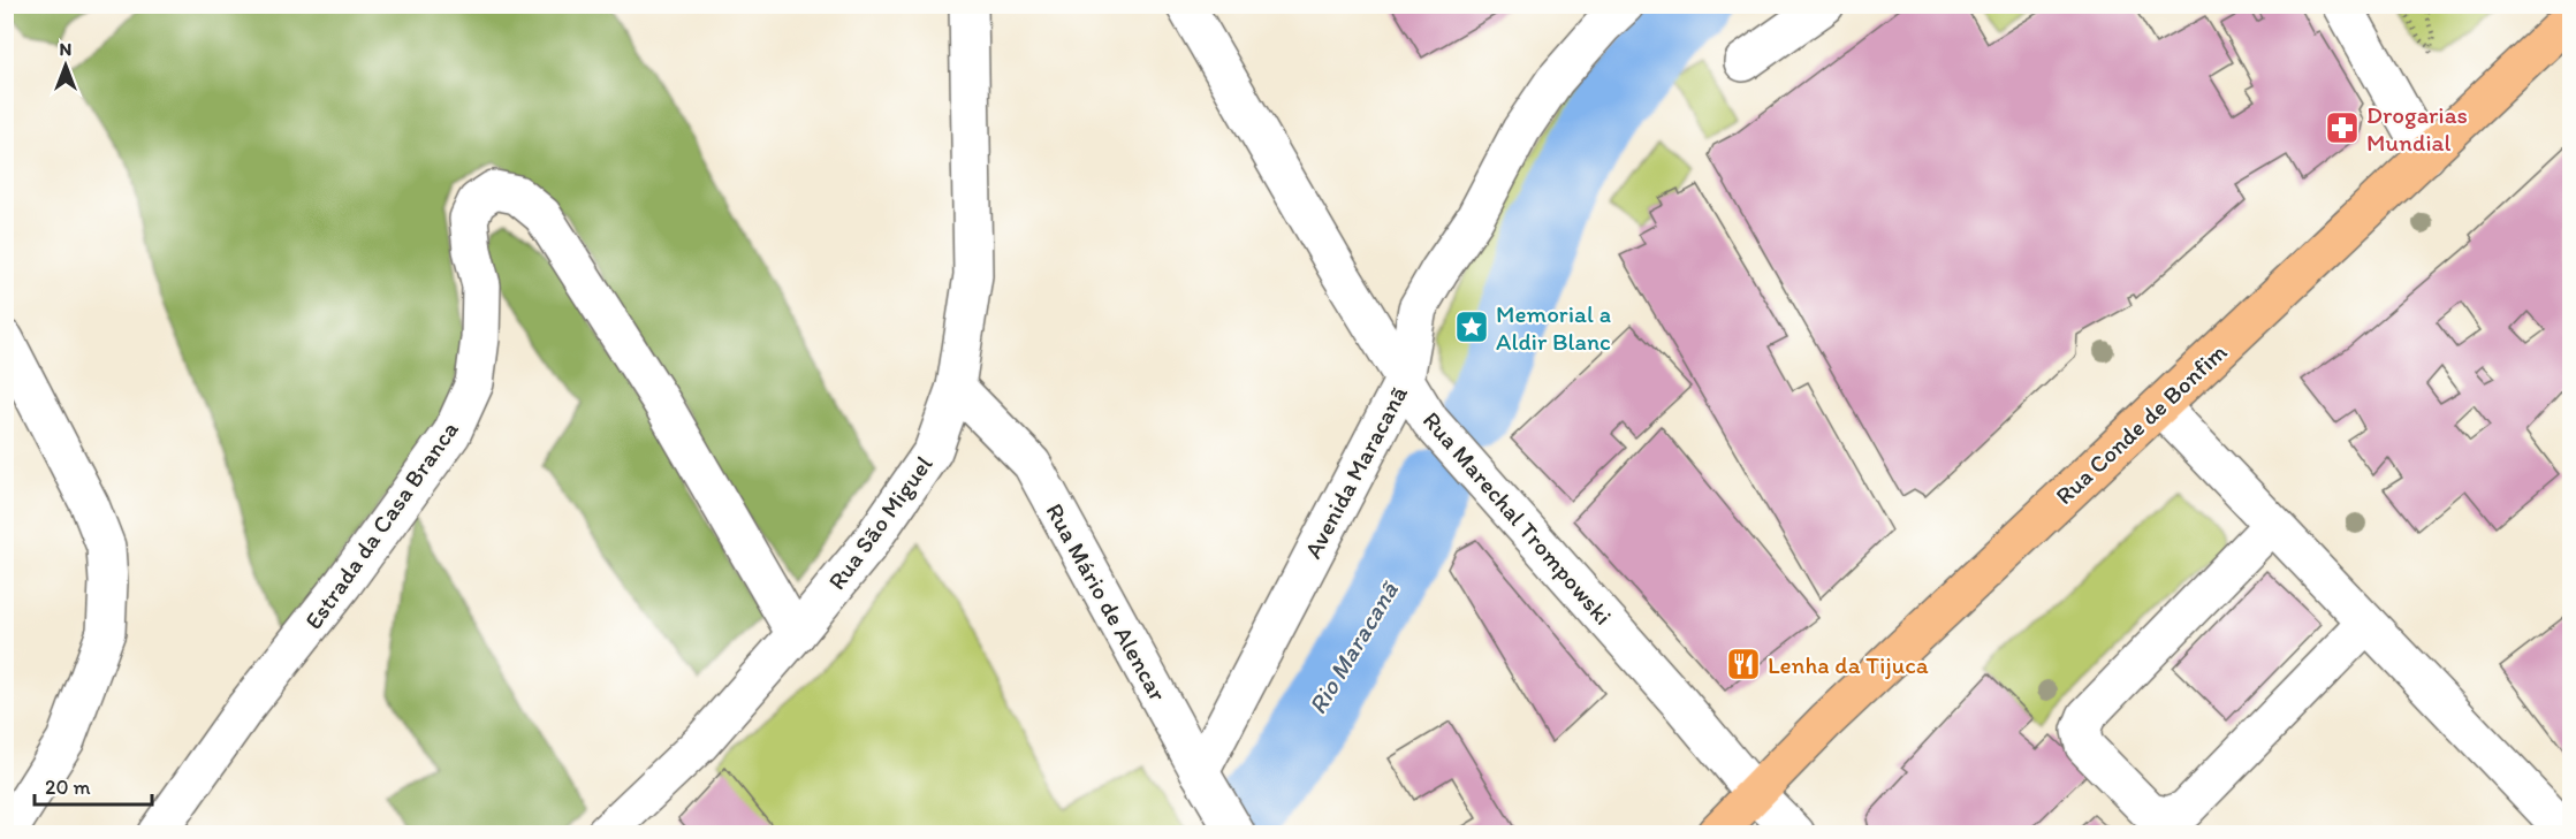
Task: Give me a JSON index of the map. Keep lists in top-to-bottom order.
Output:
{
  "streets": {
    "main road": ["Rua Conde de Bonfim"],
    "street": [
      "Avenida Maracanã",
      "Rua Marechal Trompowski",
      "Rua São Miguel",
      "Estrada da Casa Branca",
      "Rua Mário de Alencar"
    ]
  },
  "crossings": [
    ["Rua Conde de Bonfim", "Rua Marechal Trompowski"],
    ["Avenida Maracanã", "Rua Marechal Trompowski"],
    ["Avenida Maracanã", "Rua Mário de Alencar"],
    ["Rua São Miguel", "Estrada da Casa Branca"],
    ["Rua São Miguel", "Rua Mário de Alencar"]
  ],
  "water": ["Rio Maracanã"],
  "places": {
    "pharmacy": ["Drogarias Mundial"],
    "place": ["Memorial a Aldir Blanc"],
    "restaurant": ["Lenha da Tijuca"]
  },
  "scale_bar": "20 m",
  "north": "top"
}
